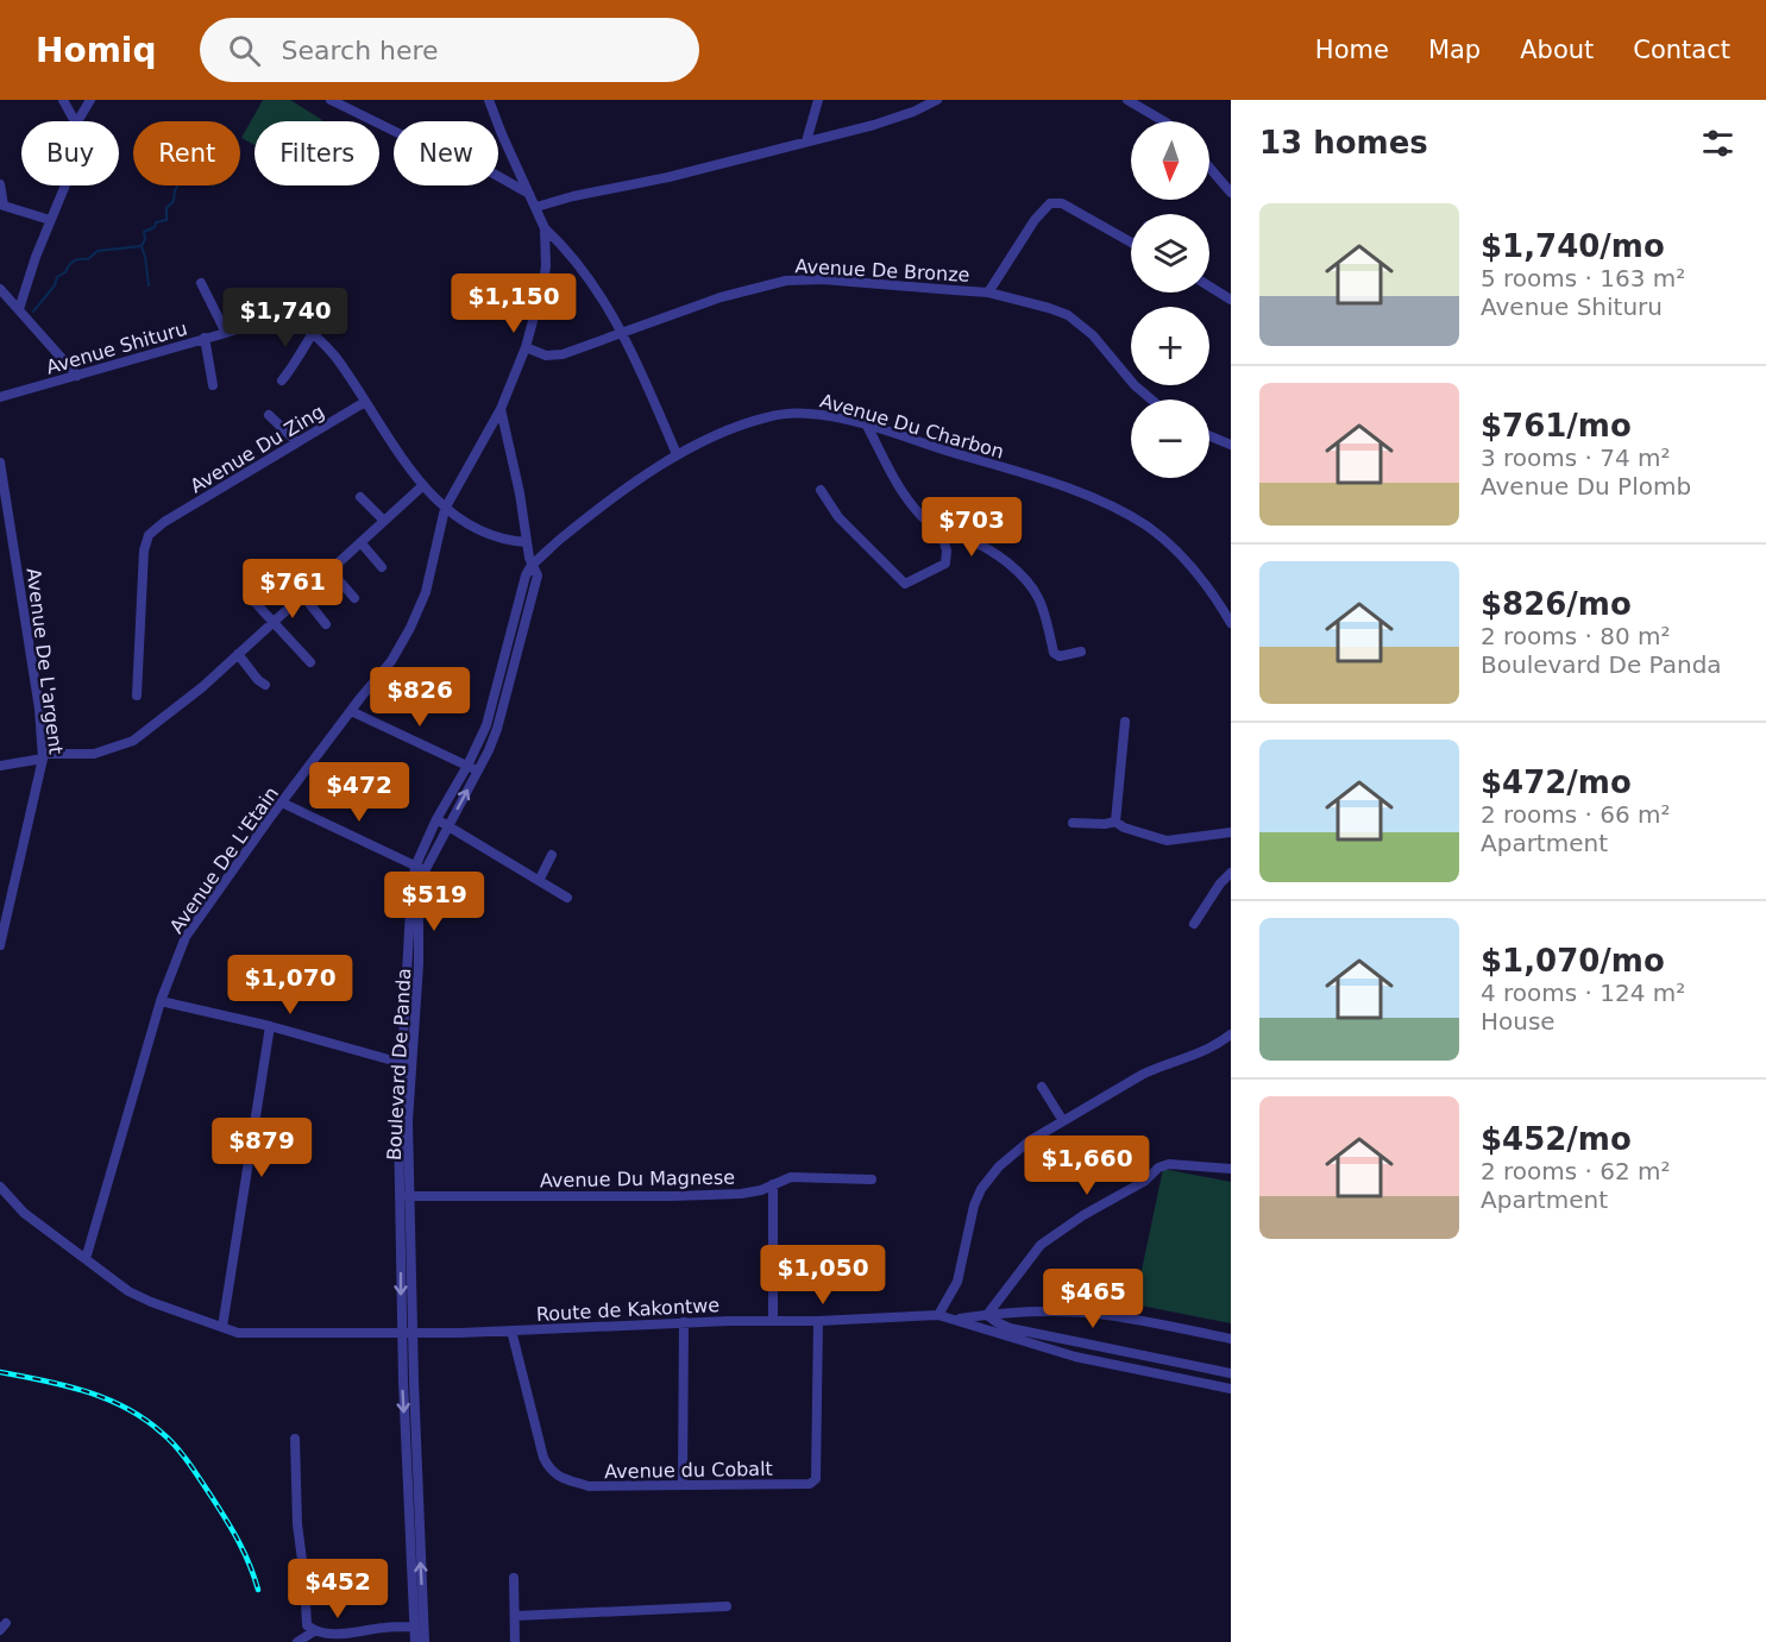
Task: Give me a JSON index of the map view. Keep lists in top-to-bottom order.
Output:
{
  "streets": {
    "street": [
      "Avenue De Bronze",
      "Avenue Shituru",
      "Avenue Du Charbon",
      "Avenue Du Zing",
      "Avenue De L'argent",
      "Avenue De L'Etain",
      "Boulevard De Panda",
      "Avenue Du Magnese",
      "Route de Kakontwe",
      "Avenue du Cobalt"
    ]
  },
  "crossings": [
    ["Avenue Shituru", "Avenue Du Zing"],
    ["Avenue Shituru", "Avenue De L'Etain"],
    ["Avenue Shituru", "Boulevard De Panda"],
    ["Avenue Du Charbon", "Boulevard De Panda"],
    ["Avenue De L'Etain", "Boulevard De Panda"],
    ["Boulevard De Panda", "Avenue Du Magnese"],
    ["Boulevard De Panda", "Route de Kakontwe"],
    ["Route de Kakontwe", "Avenue du Cobalt"]
  ],
  "north": "bottom",
  "page": {
    "header": "Homiq",
    "search": "Search here",
    "nav": [
      "Home",
      "Map",
      "About",
      "Contact"
    ],
    "heading": "13 homes",
    "map_buttons": ["+", "−"],
    "chip": [
      "Buy",
      "Rent",
      "Filters",
      "New"
    ],
    "list": [
      {
        "name": "$1,740/mo",
        "note": "5 rooms · 163 m² · Avenue Shituru"
      },
      {
        "name": "$761/mo",
        "note": "3 rooms · 74 m² · Avenue Du Plomb"
      },
      {
        "name": "$826/mo",
        "note": "2 rooms · 80 m² · Boulevard De Panda"
      },
      {
        "name": "$472/mo",
        "note": "2 rooms · 66 m² · Apartment"
      },
      {
        "name": "$1,070/mo",
        "note": "4 rooms · 124 m² · House"
      },
      {
        "name": "$452/mo",
        "note": "2 rooms · 62 m² · Apartment"
      }
    ],
    "price": [
      "$1,150",
      "$1,740",
      "$703",
      "$761",
      "$826",
      "$472",
      "$519",
      "$1,070",
      "$879",
      "$1,660",
      "$1,050",
      "$465",
      "$452"
    ]
  }
}
